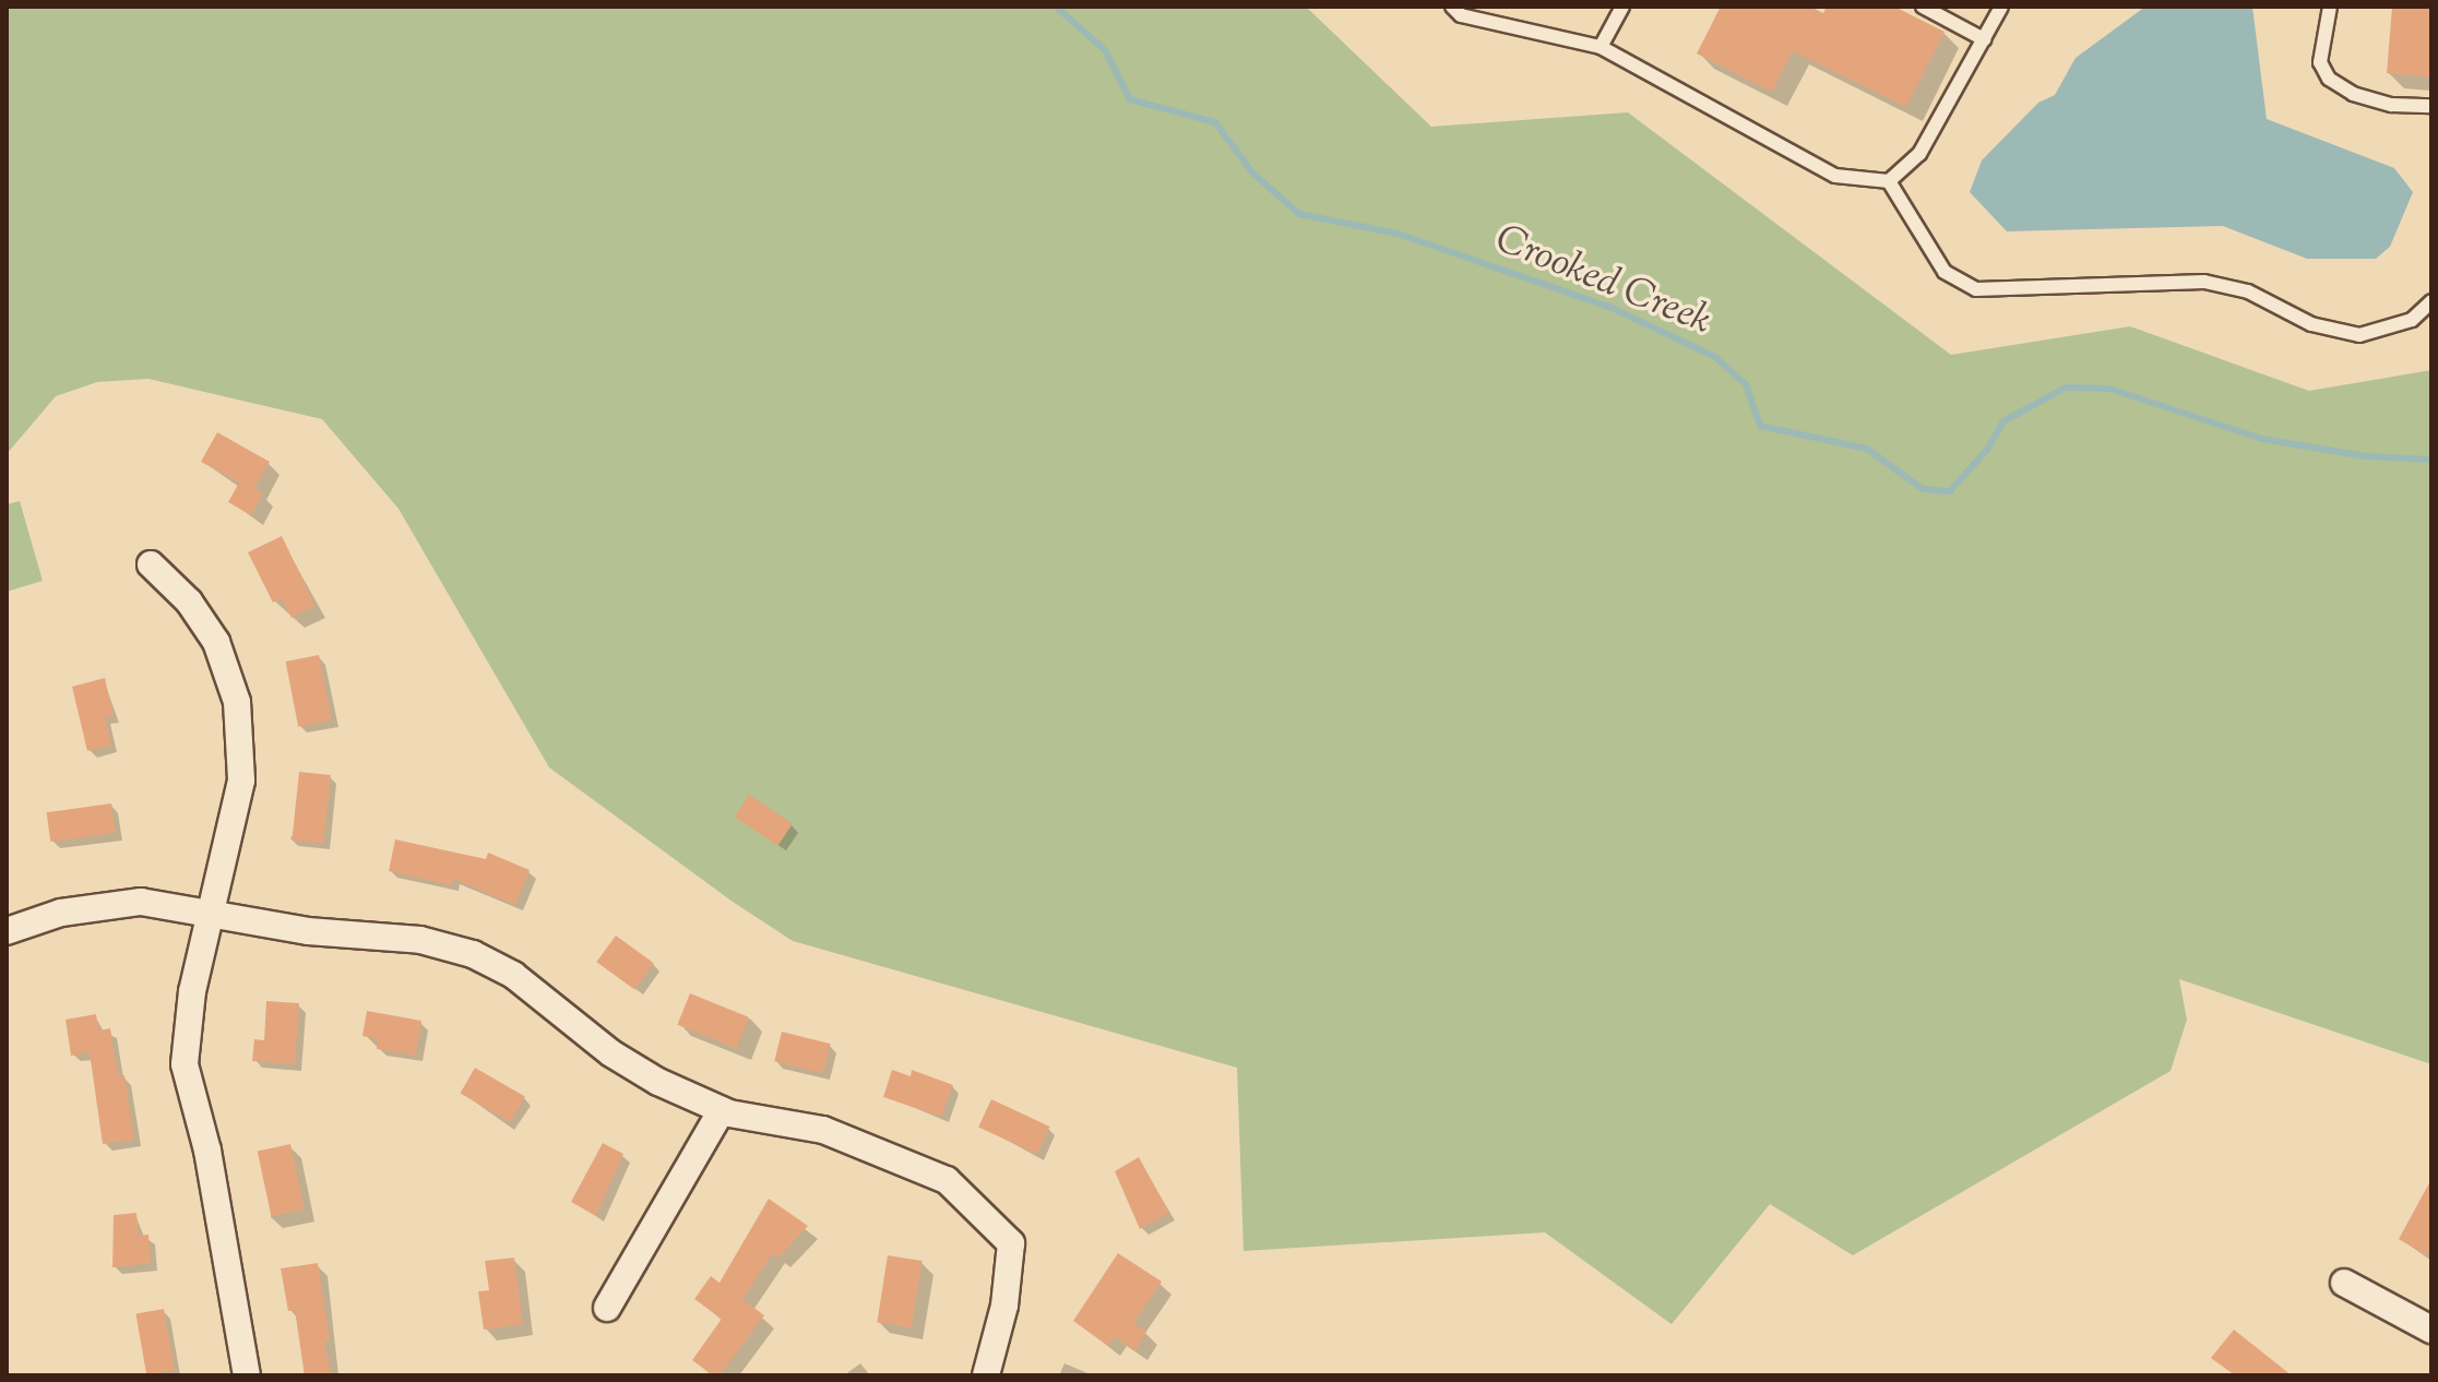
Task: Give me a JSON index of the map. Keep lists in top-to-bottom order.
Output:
{
  "water": ["Crooked Creek"]
}
